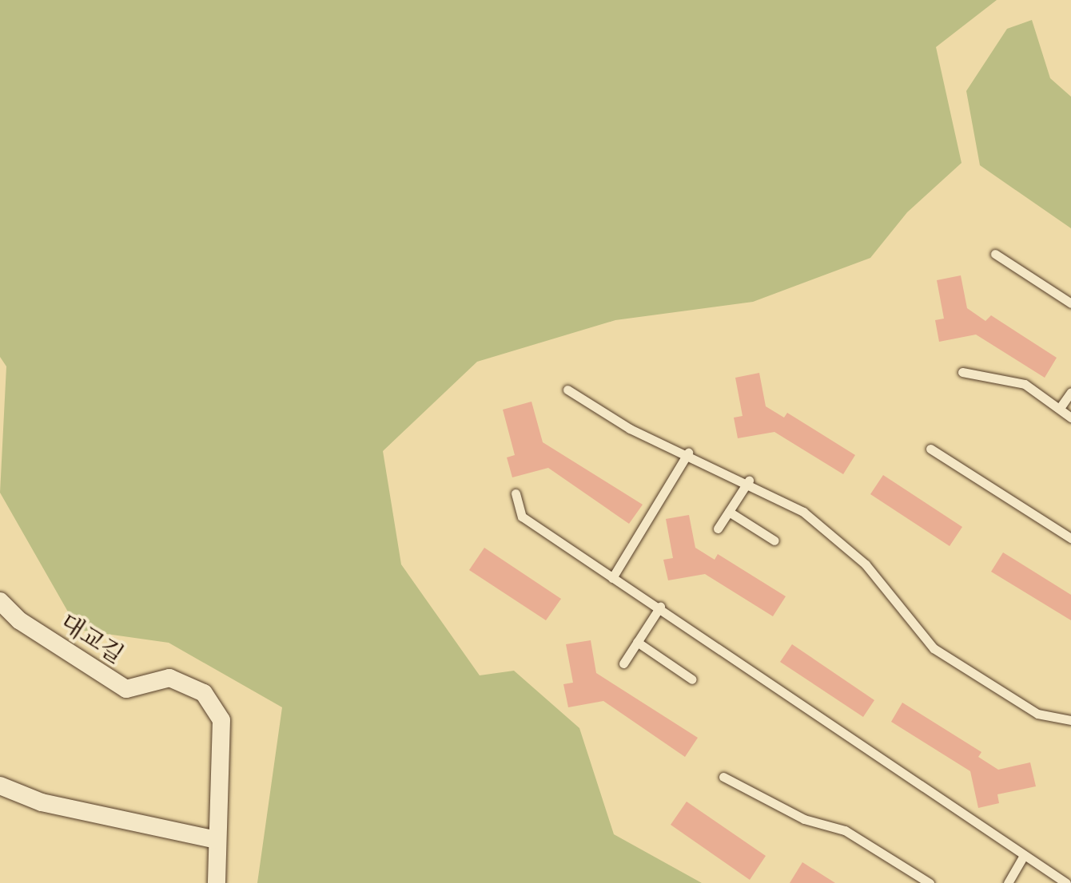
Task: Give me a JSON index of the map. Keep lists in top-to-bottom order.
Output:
{
  "streets": {
    "street": ["대교길"]
  }
}
